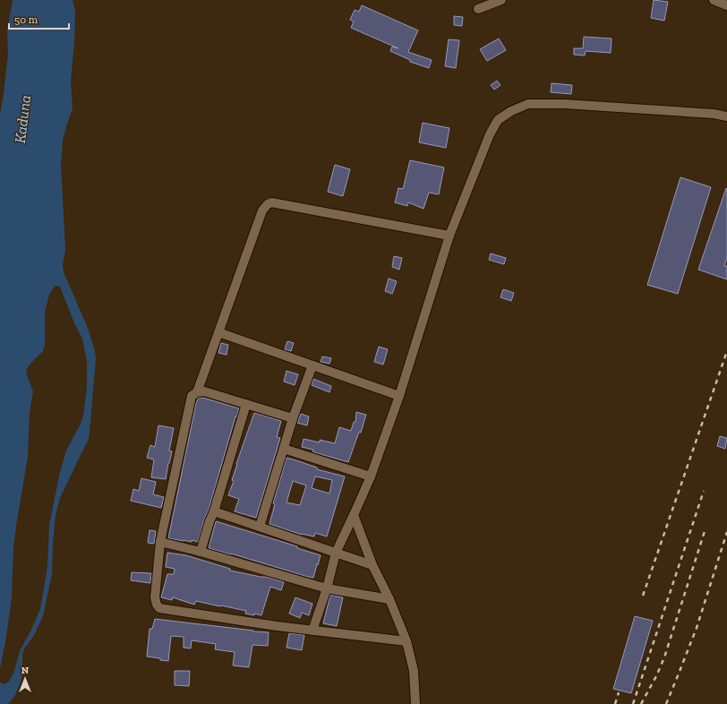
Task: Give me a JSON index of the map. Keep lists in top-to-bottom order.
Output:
{
  "water": ["Kaduna"],
  "scale_bar": "50 m",
  "north": "top"
}
